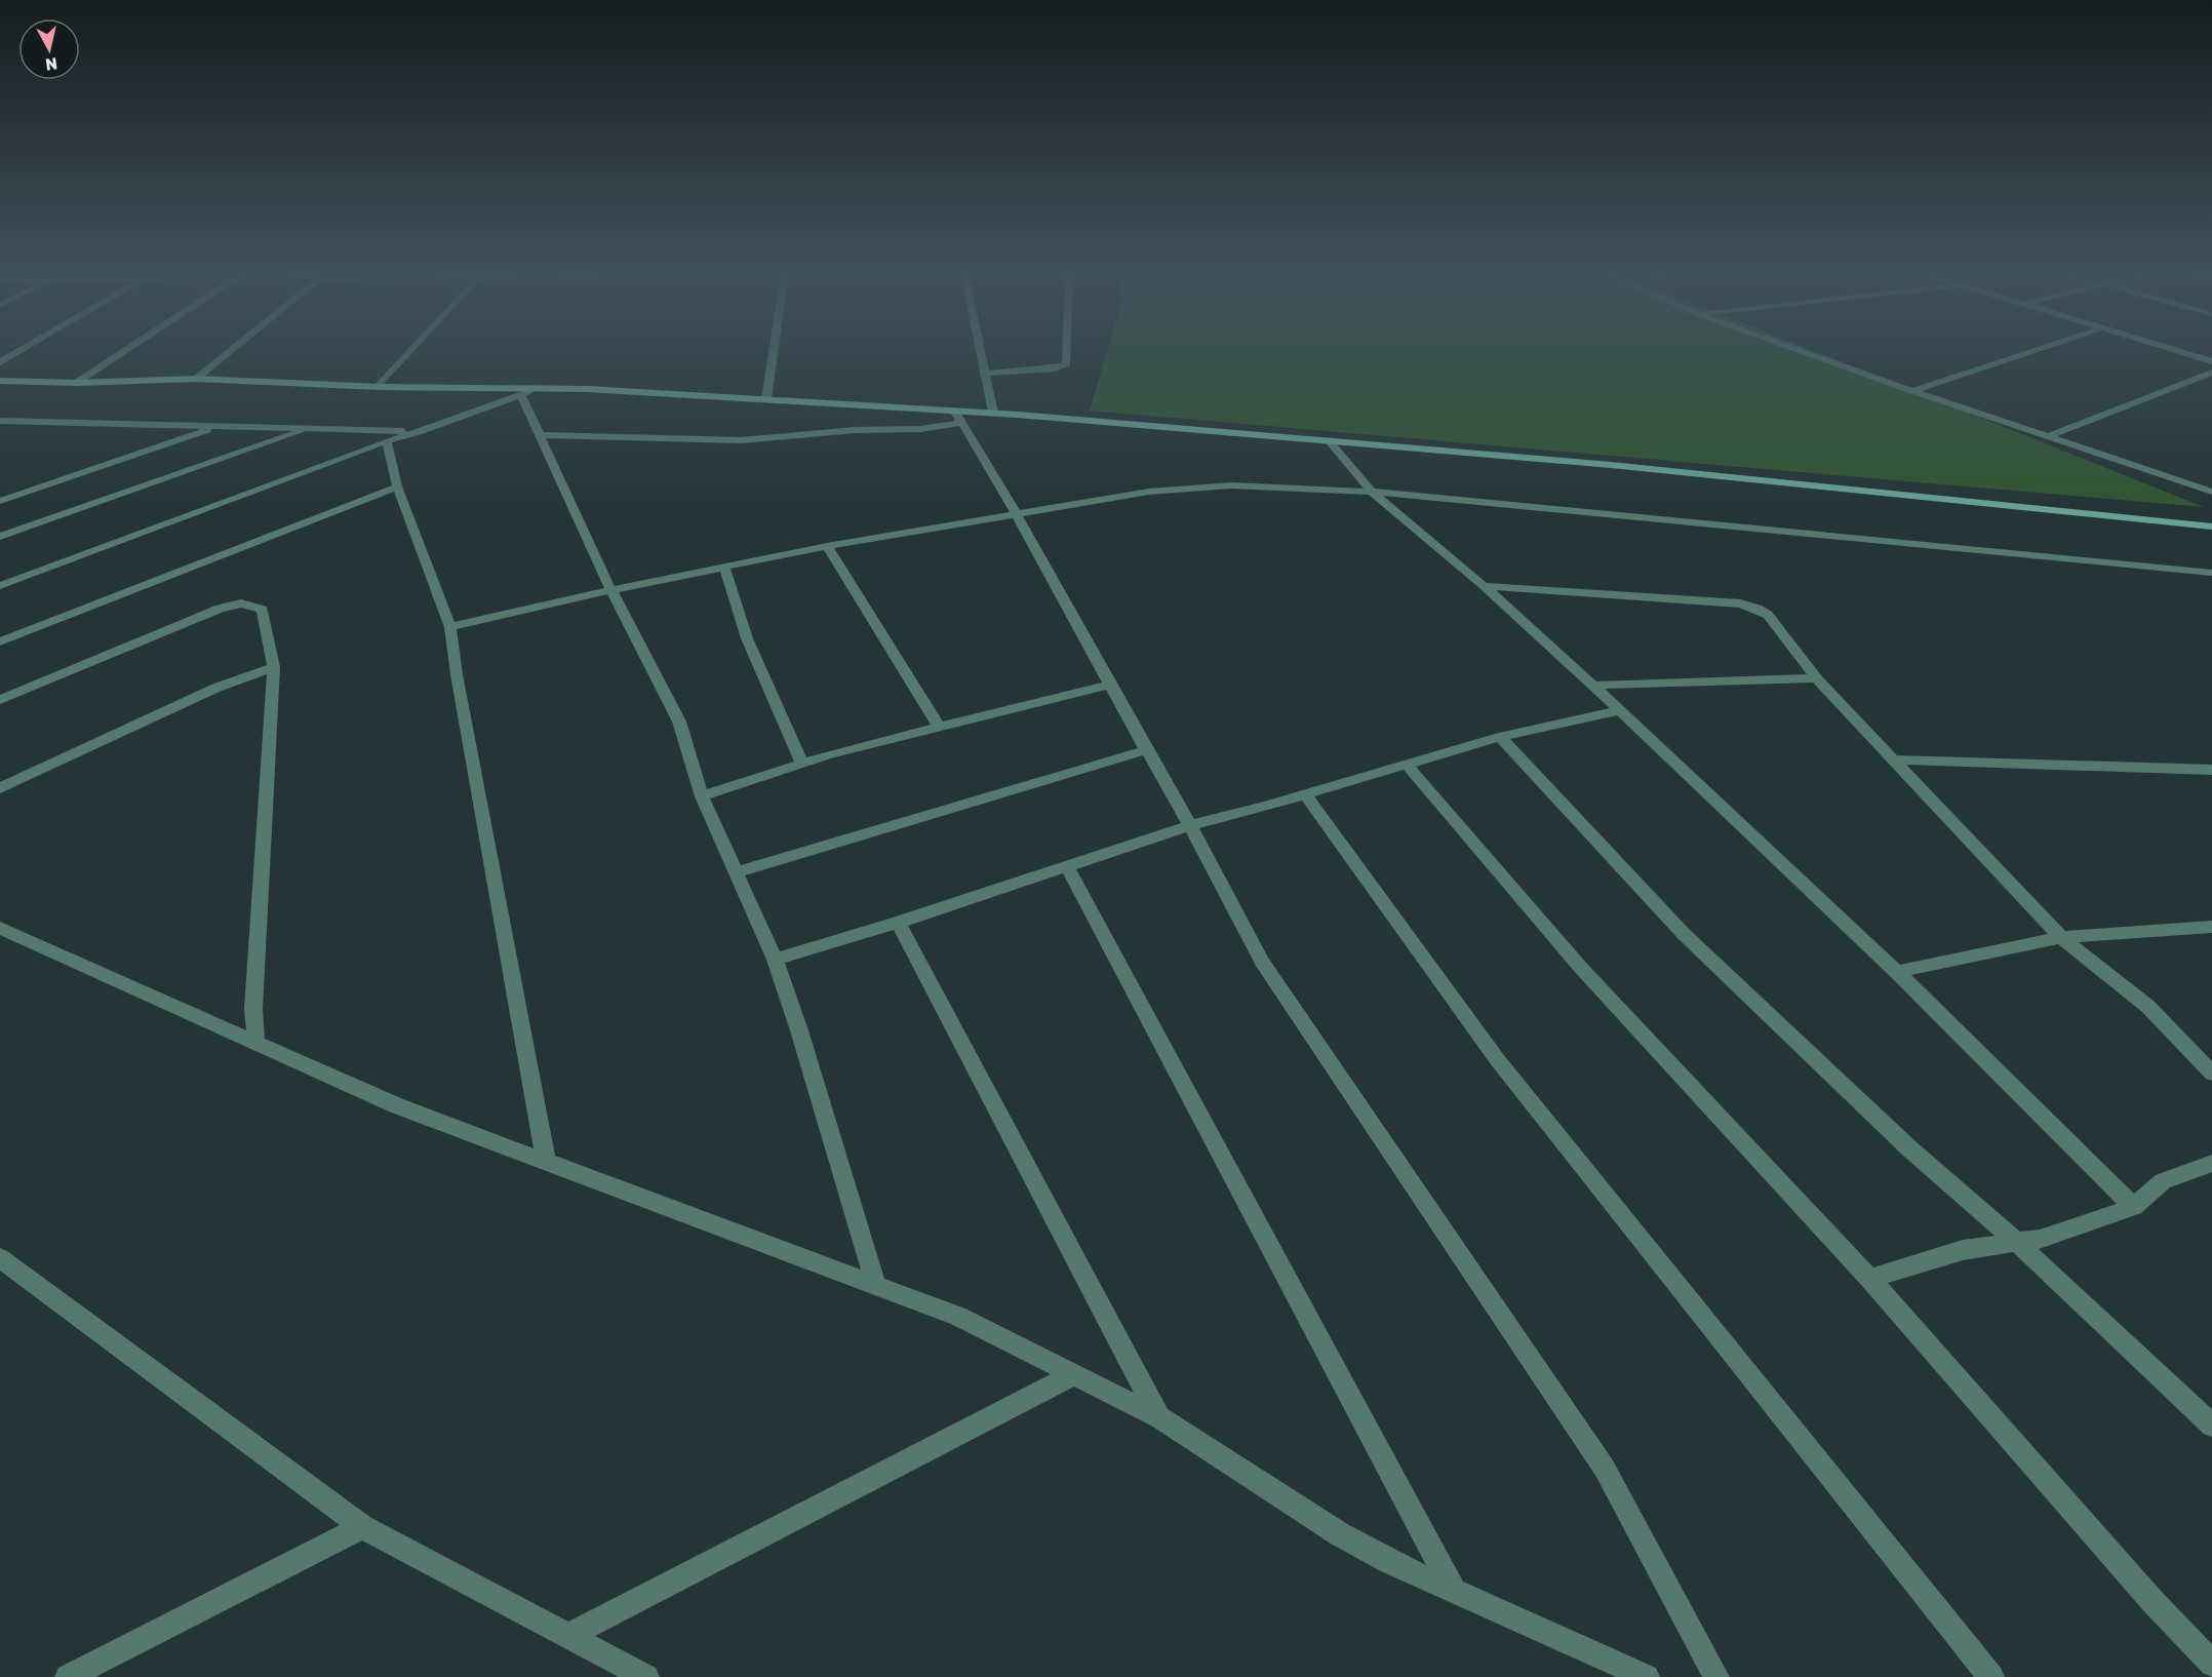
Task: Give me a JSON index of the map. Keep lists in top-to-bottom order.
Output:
{
  "north": "bottom"
}
